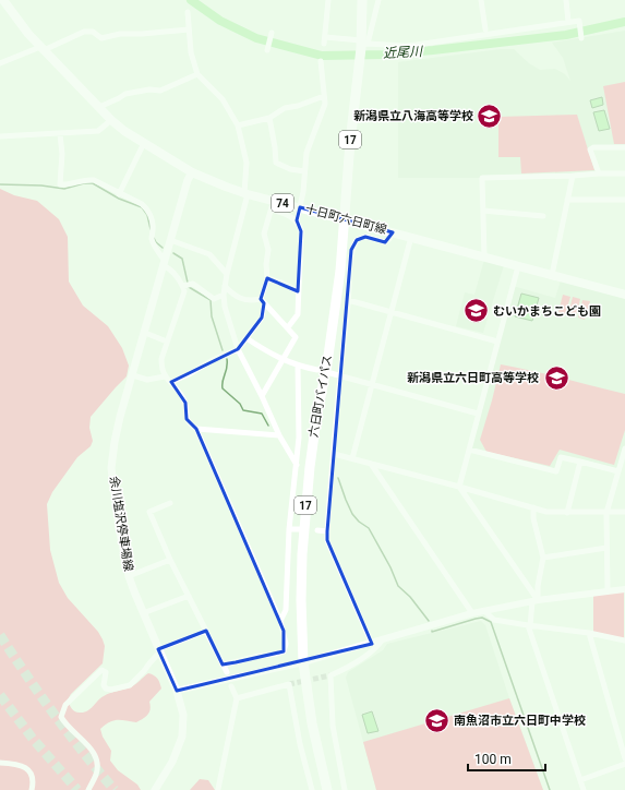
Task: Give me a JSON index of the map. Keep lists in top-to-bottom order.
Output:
{
  "streets": {
    "highway": ["17", "六日町バイパス"],
    "main road": ["74", "十日町六日町線", "余川塩沢停車場線"]
  },
  "crossings": [
    ["十日町六日町線", "六日町バイパス"],
    ["十日町六日町線", "余川塩沢停車場線"]
  ],
  "water": ["近尾川"],
  "places": {
    "school or university": [
      "新潟県立八海高等学校",
      "むいかまちこども園",
      "新潟県立六日町高等学校",
      "南魚沼市立六日町中学校"
    ]
  },
  "scale_bar": "100 m"
}
